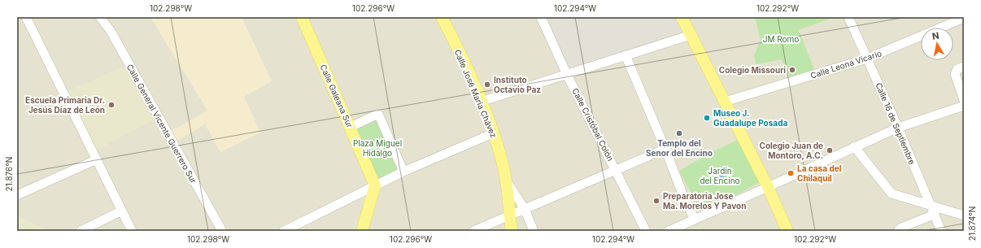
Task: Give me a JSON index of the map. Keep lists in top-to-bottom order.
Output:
{
  "streets": {
    "main road": ["Calle José María Chávez", "Calle Galeana Sur"],
    "street": [
      "Calle Leona Vicario",
      "Calle General Vicente Guerrero Sur",
      "Calle 16 de Septiembre",
      "Calle Cristóbal Colón"
    ]
  },
  "crossings": [
    ["Calle Leona Vicario", "Calle 16 de Septiembre"]
  ],
  "parks": ["JM Romo", "Plaza Miguel Hidalgo", "Jardín del Encino"],
  "places": [
    "Colegio Missouri",
    "Instituto Octavio Paz",
    "Escuela Primaria Dr. Jesús Díaz de León",
    "Museo J. Guadalupe Posada",
    "Templo del Senor del Encino",
    "Colegio Juan de Montoro, A.C.",
    "La casa del Chilaquil",
    "Preparatoria Jose Ma. Morelos Y Pavon"
  ],
  "north": "top",
  "coordinates": [
    "102.298°W",
    "102.296°W",
    "102.294°W",
    "102.292°W",
    "21.876°N",
    "21.874°N"
  ]
}
